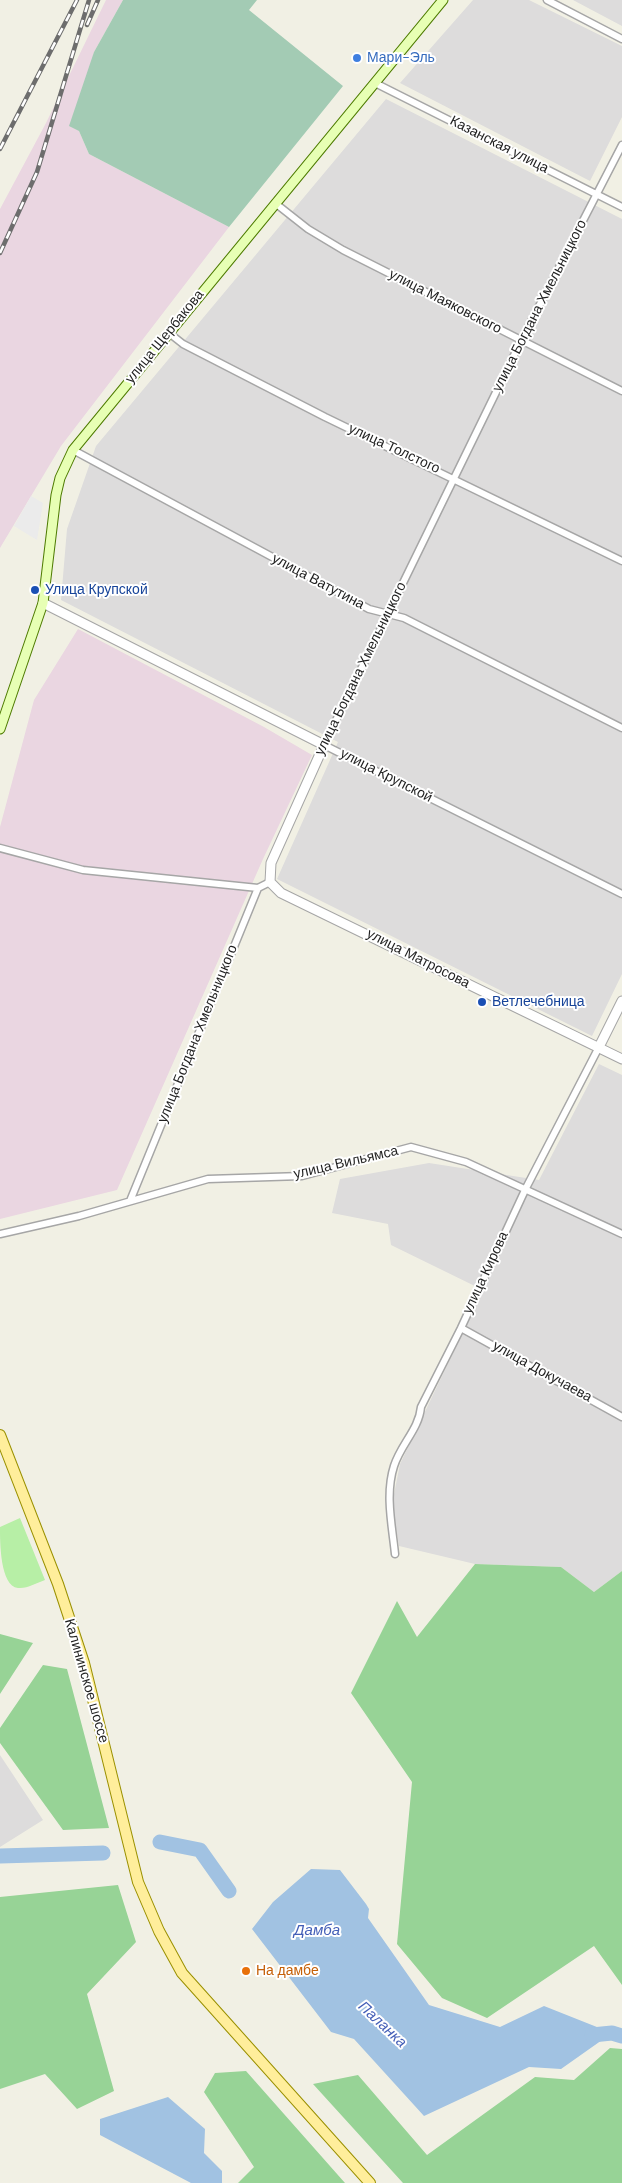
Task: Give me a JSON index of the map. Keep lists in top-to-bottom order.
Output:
{
  "streets": {
    "main road": ["улица Щербакова", "Калининское шоссе"],
    "street": [
      "Казанская улица",
      "улица Маяковского",
      "улица Богдана Хмельницкого",
      "улица Толстого",
      "улица Ватутина",
      "улица Крупской",
      "улица Матросова",
      "улица Вильямса",
      "улица Кирова",
      "улица Докучаева"
    ]
  },
  "crossings": [
    ["Казанская улица", "улица Богдана Хмельницкого"],
    ["Казанская улица", "улица Щербакова"],
    ["улица Маяковского", "улица Богдана Хмельницкого"],
    ["улица Маяковского", "улица Щербакова"],
    ["улица Богдана Хмельницкого", "улица Толстого"],
    ["улица Богдана Хмельницкого", "улица Ватутина"],
    ["улица Богдана Хмельницкого", "улица Крупской"],
    ["улица Богдана Хмельницкого", "улица Матросова"],
    ["улица Богдана Хмельницкого", "улица Вильямса"],
    ["улица Щербакова", "улица Толстого"],
    ["улица Щербакова", "улица Ватутина"],
    ["улица Щербакова", "улица Крупской"],
    ["улица Матросова", "улица Кирова"],
    ["улица Вильямса", "улица Кирова"],
    ["улица Кирова", "улица Докучаева"]
  ],
  "water": ["Дамба", "Паланка"],
  "places": [
    "Мари-Эль",
    "Улица Крупской",
    "Ветлечебница",
    "На дамбе"
  ]
}
